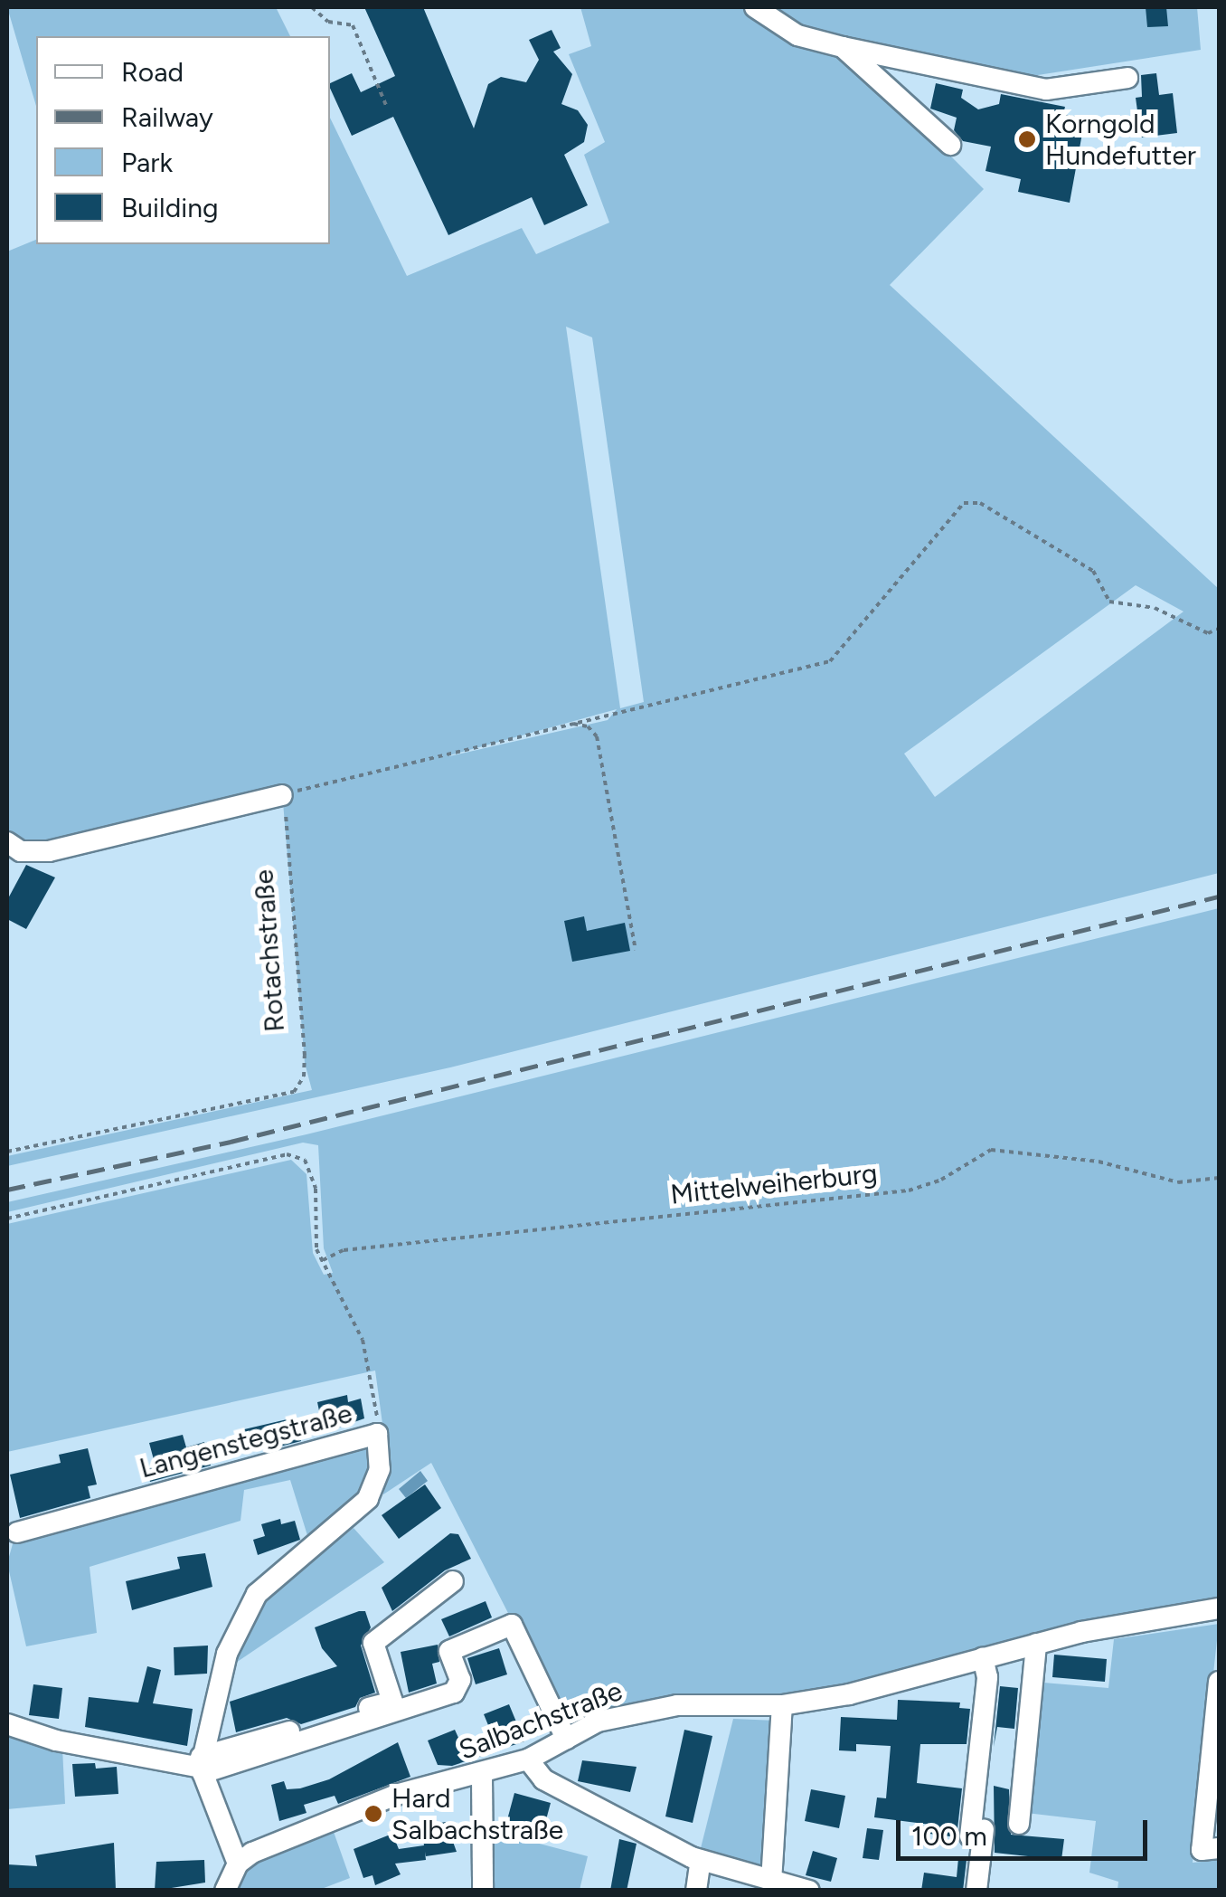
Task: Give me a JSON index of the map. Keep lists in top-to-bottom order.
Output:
{
  "streets": {
    "street": ["Langenstegstraße", "Salbachstraße"],
    "path": ["Rotachstraße", "Mittelweiherburg"]
  },
  "places": ["Korngold Hundefutter", "Hard Salbachstraße"],
  "legend": [
    "Road",
    "Railway",
    "Park",
    "Building"
  ],
  "scale_bar": "100 m"
}
